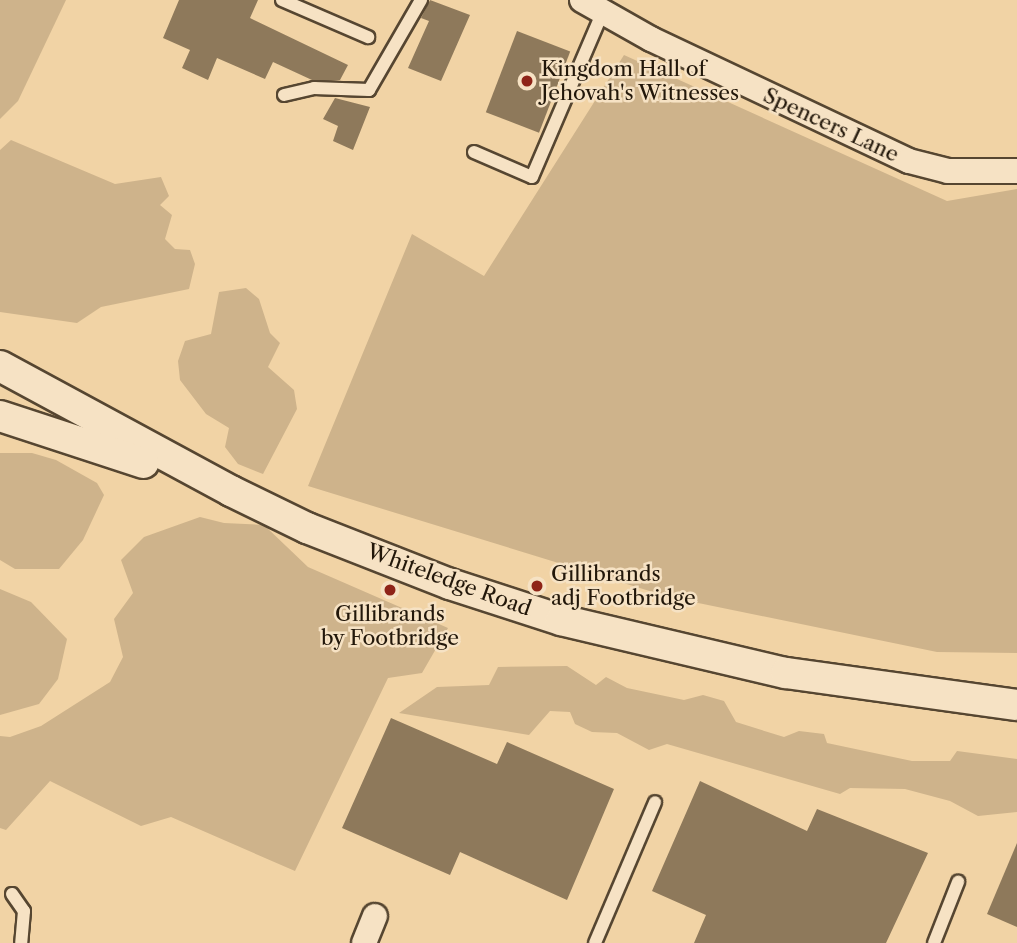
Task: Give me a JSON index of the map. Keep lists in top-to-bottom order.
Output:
{
  "streets": {
    "street": ["Spencers Lane", "Whiteledge Road"]
  },
  "places": ["Kingdom Hall of Jehovah's Witnesses", "Gillibrands adj Footbridge", "Gillibrands by Footbridge"]
}
